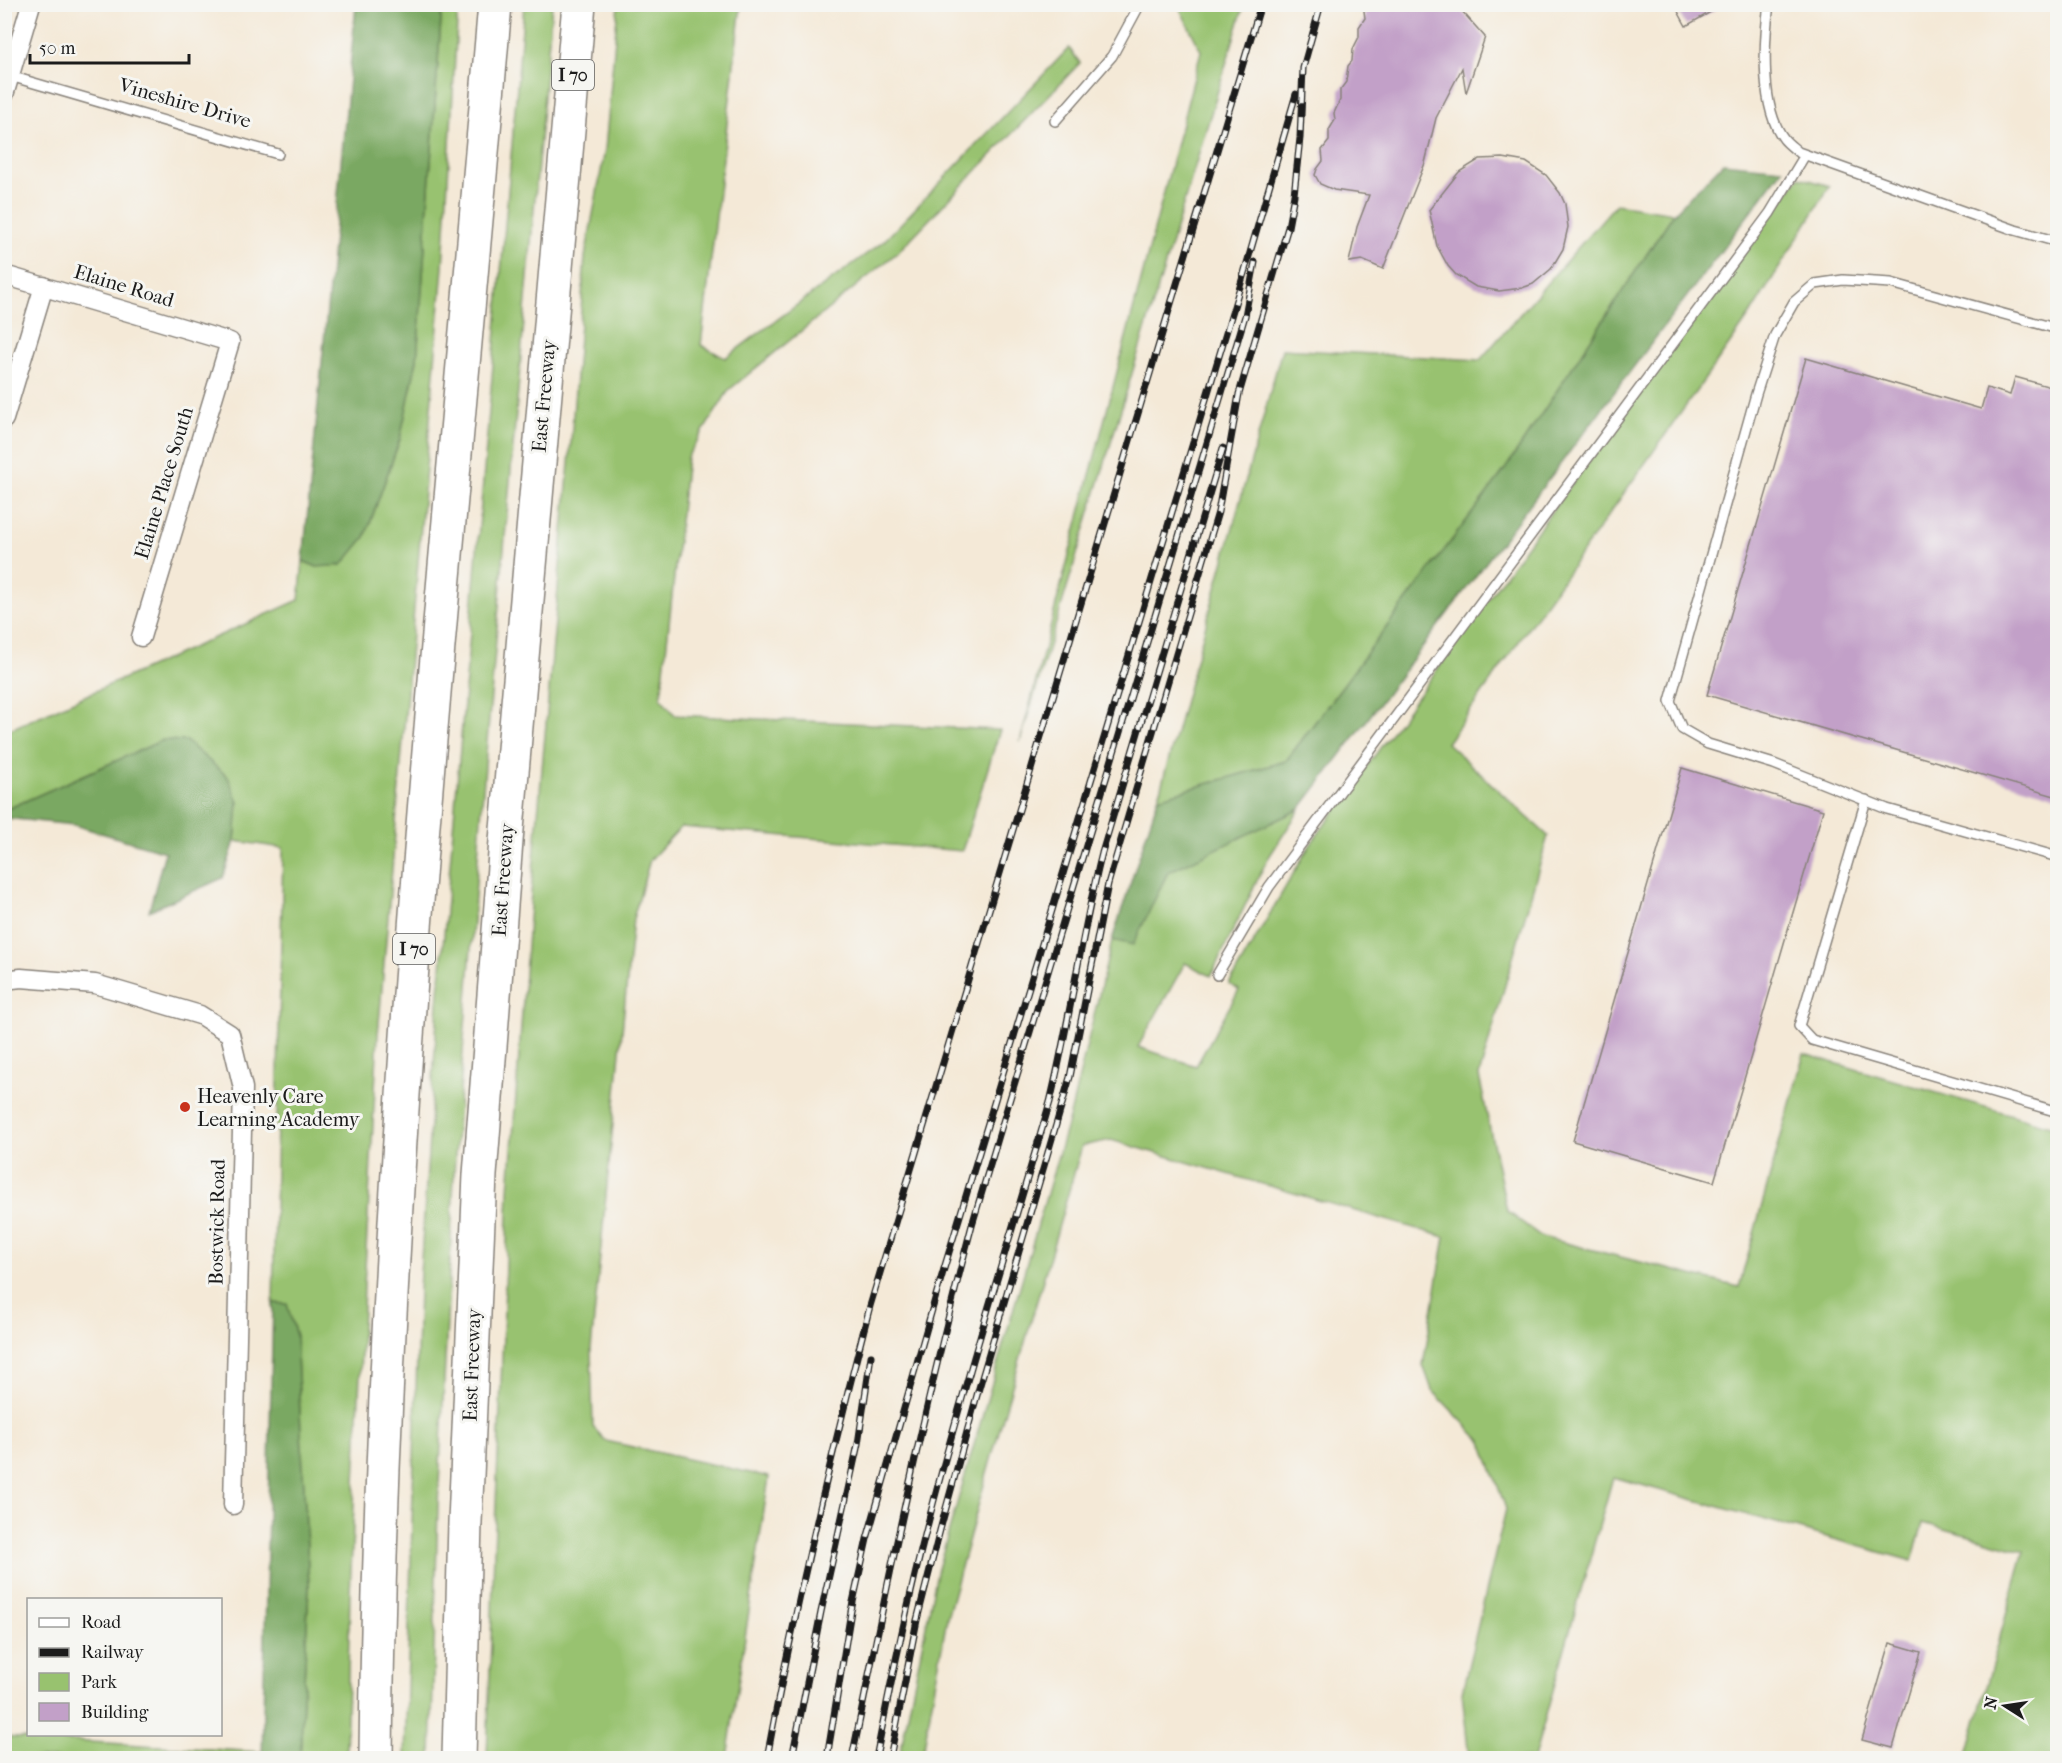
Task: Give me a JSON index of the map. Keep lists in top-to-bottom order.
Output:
{
  "streets": {
    "highway": ["I 70", "East Freeway"],
    "street": ["Elaine Road", "Elaine Place South", "Bostwick Road"],
    "lane": ["Vineshire Drive"]
  },
  "crossings": [
    ["Elaine Road", "Elaine Place South"]
  ],
  "places": ["Heavenly Care Learning Academy"],
  "legend": [
    "Road",
    "Railway",
    "Park",
    "Building"
  ],
  "scale_bar": "50 m",
  "north": "left"
}
